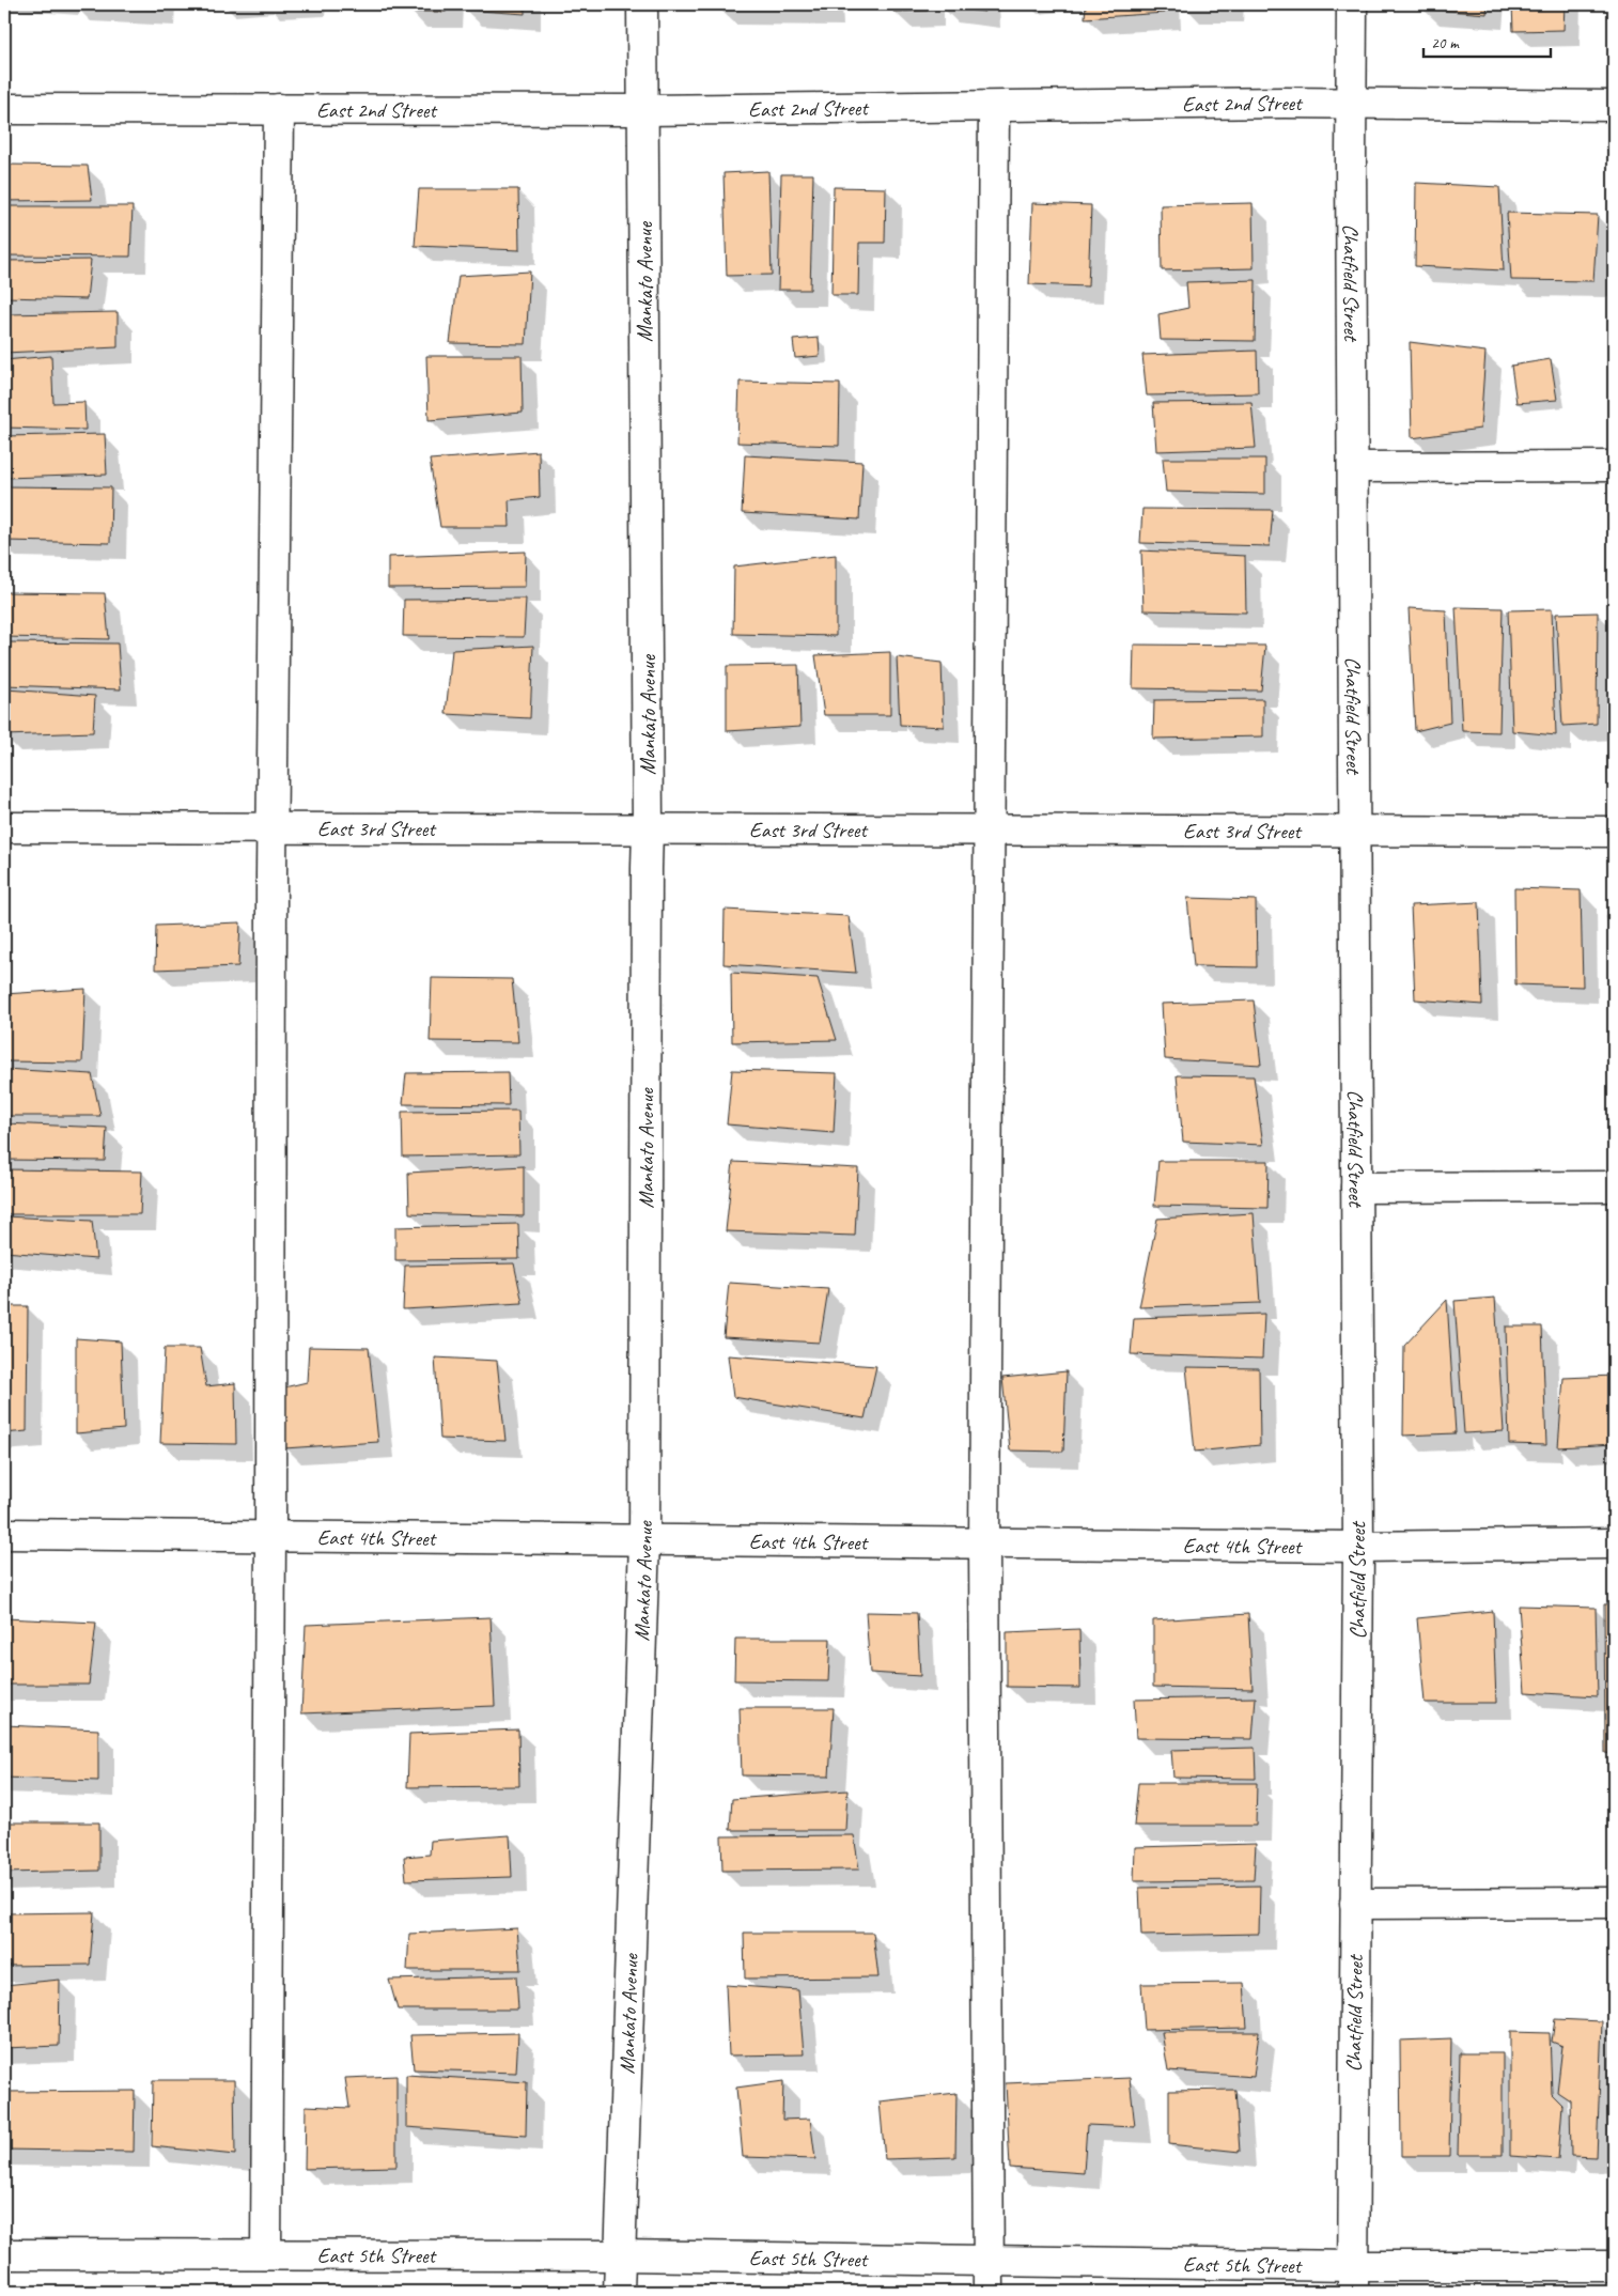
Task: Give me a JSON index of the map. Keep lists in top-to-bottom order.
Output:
{
  "streets": {
    "street": [
      "East 2nd Street",
      "Mankato Avenue",
      "Chatfield Street",
      "East 3rd Street",
      "East 4th Street",
      "East 5th Street"
    ]
  },
  "crossings": [
    ["East 2nd Street", "Mankato Avenue"],
    ["East 2nd Street", "Chatfield Street"],
    ["Mankato Avenue", "East 3rd Street"],
    ["Mankato Avenue", "East 4th Street"],
    ["Mankato Avenue", "East 5th Street"],
    ["Chatfield Street", "East 3rd Street"],
    ["Chatfield Street", "East 4th Street"],
    ["Chatfield Street", "East 5th Street"]
  ],
  "scale_bar": "20 m"
}
